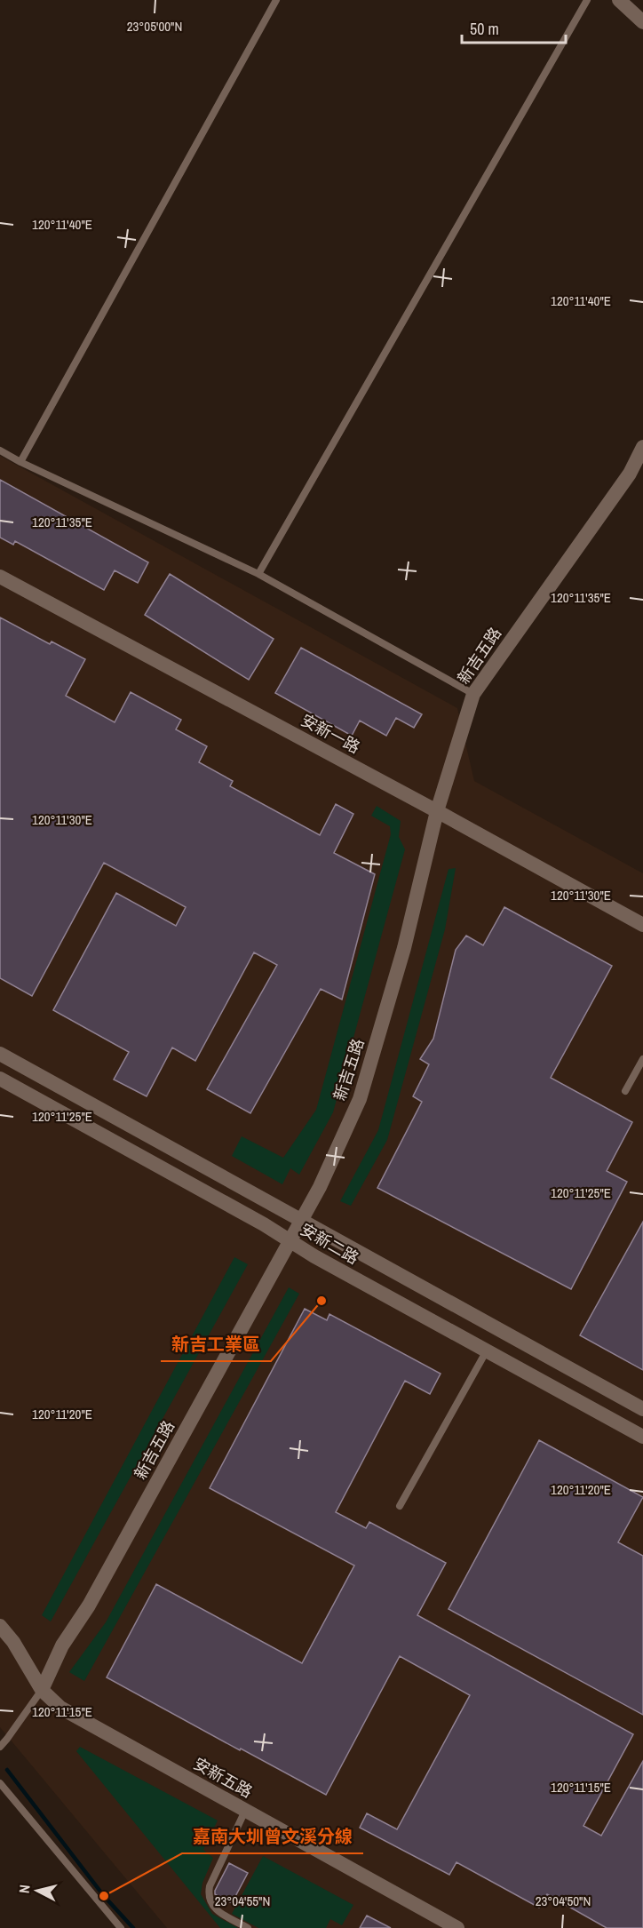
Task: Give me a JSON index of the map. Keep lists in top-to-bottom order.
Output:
{
  "streets": {
    "street": [
      "新吉五路",
      "安新一路",
      "安新二路",
      "安新五路"
    ]
  },
  "crossings": [
    ["新吉五路", "安新一路"],
    ["新吉五路", "安新二路"],
    ["新吉五路", "安新五路"]
  ],
  "places": ["新吉工業區", "嘉南大圳曾文溪分線"],
  "scale_bar": "50 m",
  "north": "left",
  "coordinates": [
    "23°05'00\"N",
    "120°11'40\"E",
    "120°11'35\"E",
    "120°11'30\"E",
    "120°11'25\"E",
    "120°11'20\"E",
    "120°11'15\"E",
    "23°04'55\"N",
    "23°04'50\"N"
  ]
}
